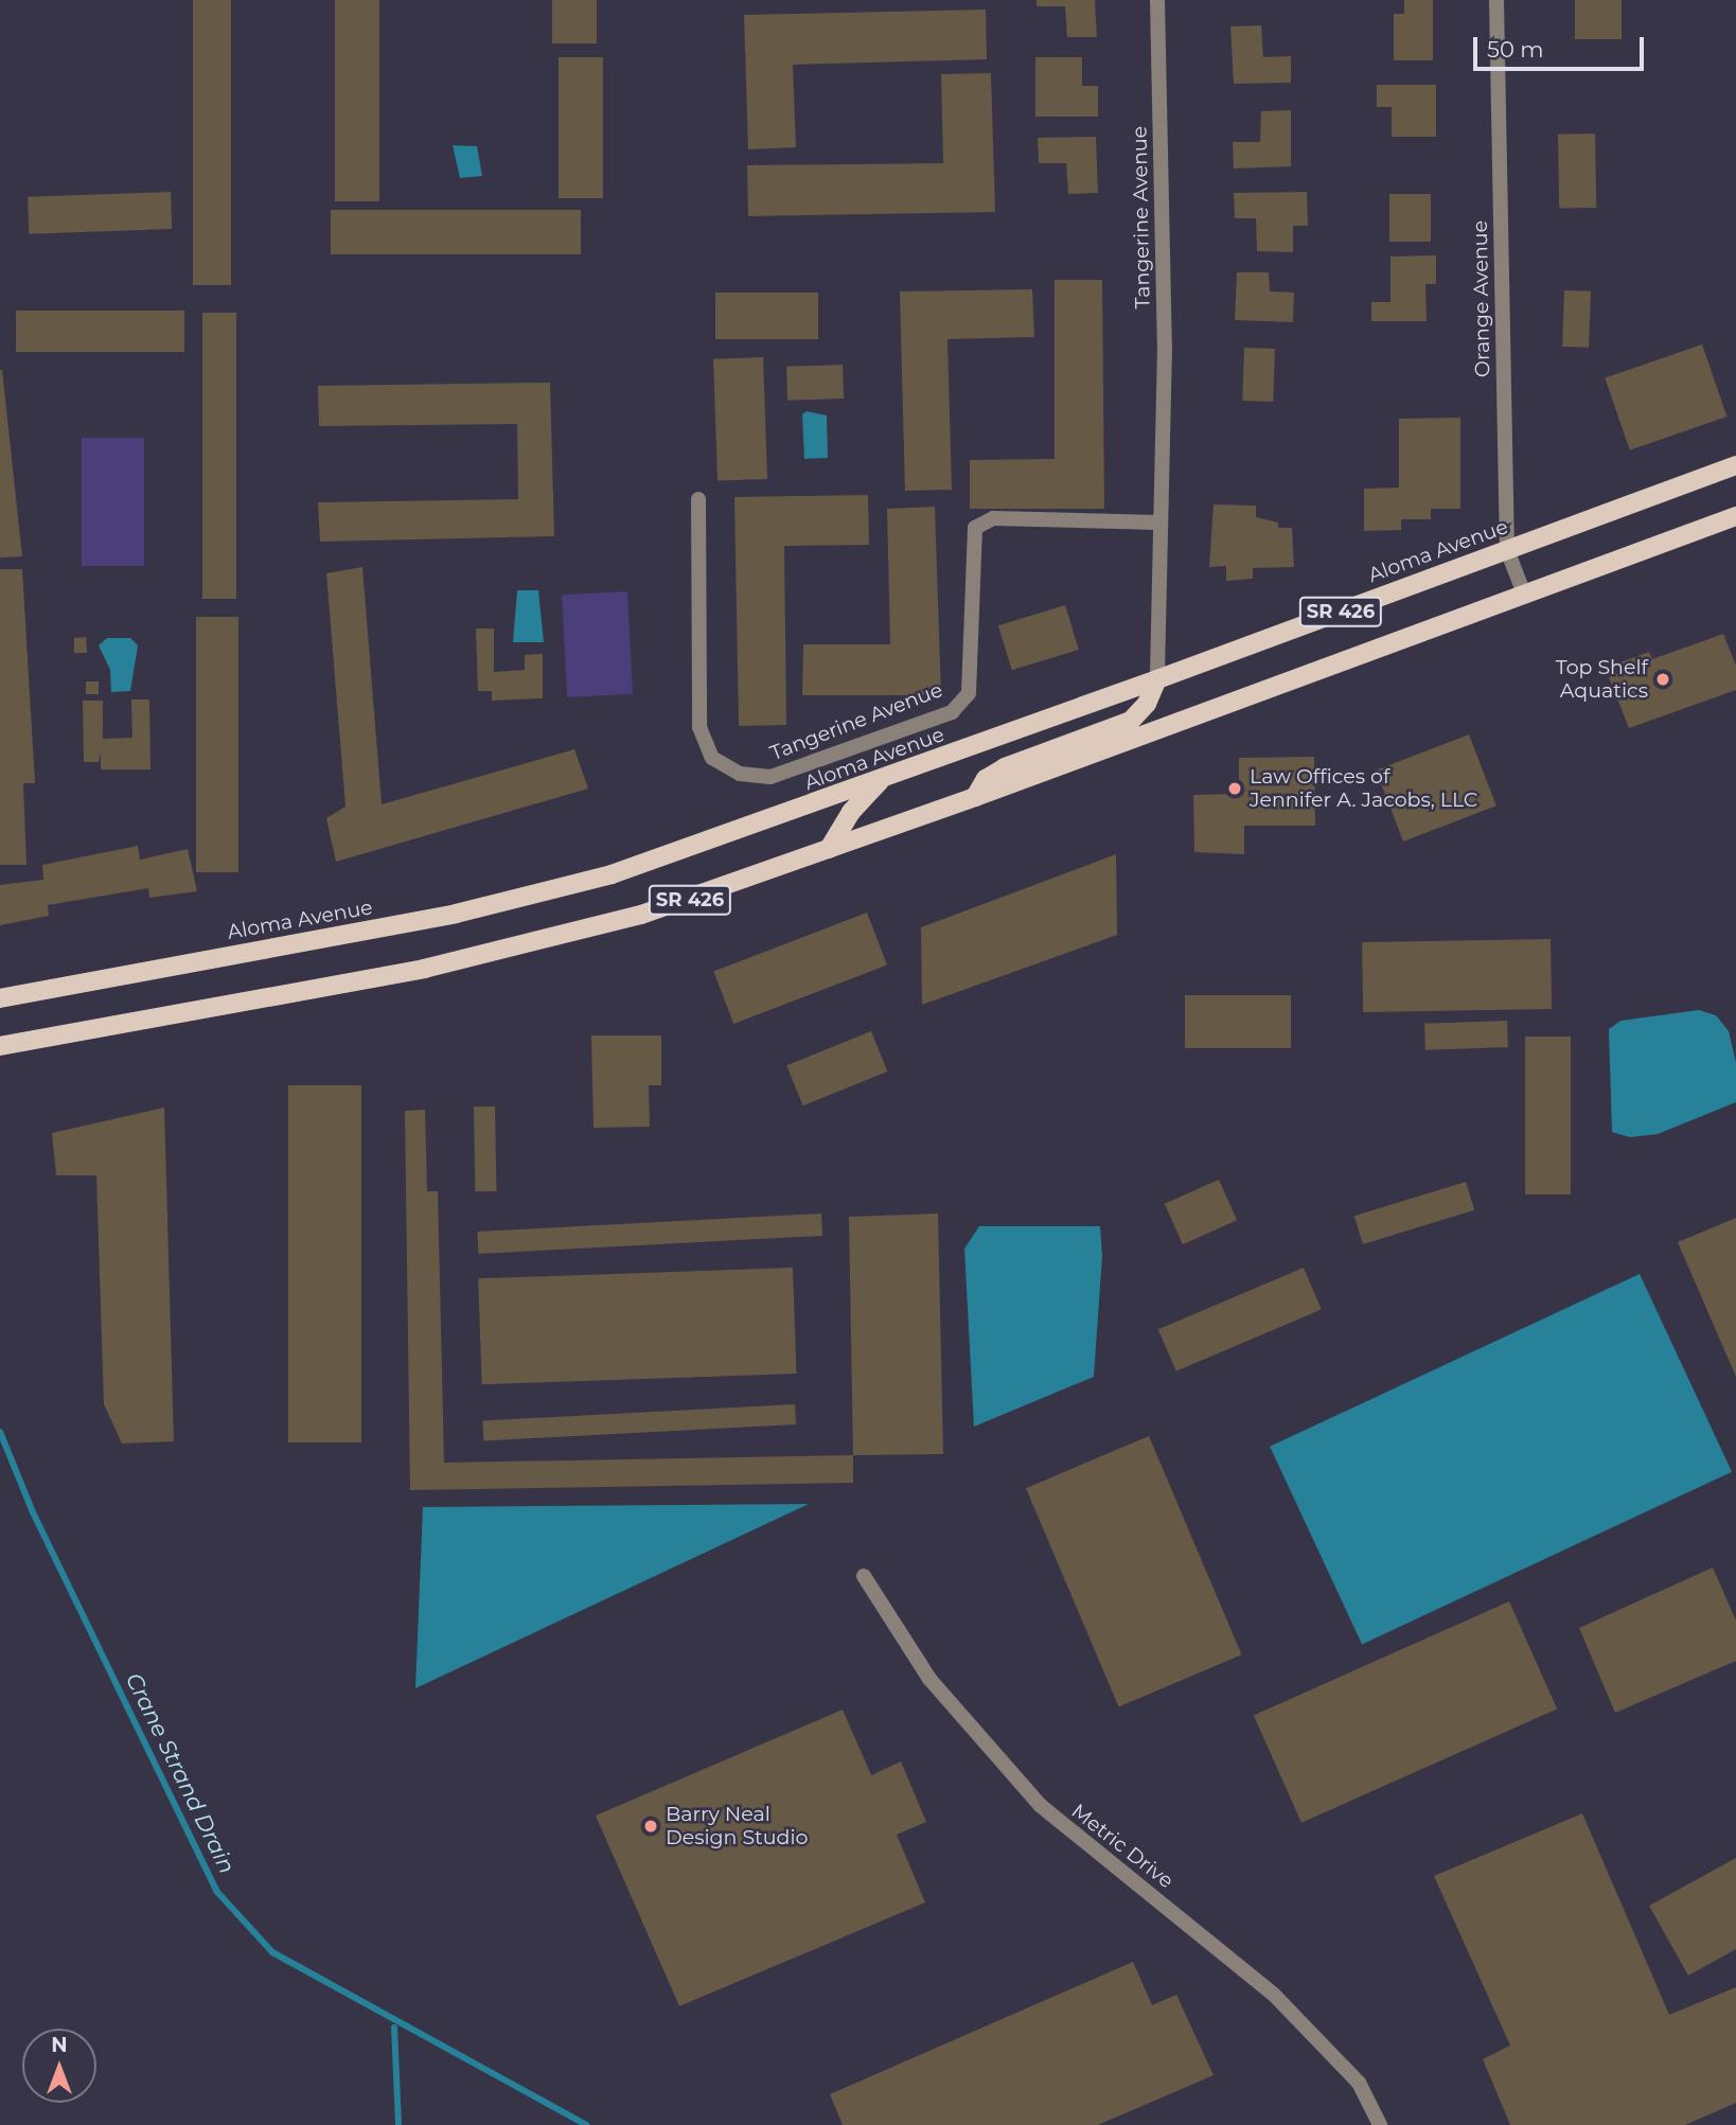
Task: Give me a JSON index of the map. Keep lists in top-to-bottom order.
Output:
{
  "streets": {
    "main road": ["Aloma Avenue", "SR 426"],
    "street": ["Tangerine Avenue", "Orange Avenue", "Metric Drive"]
  },
  "crossings": [
    ["Tangerine Avenue", "Aloma Avenue"],
    ["Orange Avenue", "Aloma Avenue"],
    ["Orange Avenue", "SR 426"]
  ],
  "water": ["Crane Strand Drain"],
  "places": ["Top Shelf Aquatics", "Law Offices of Jennifer A. Jacobs, LLC", "Barry Neal Design Studio"],
  "scale_bar": "50 m",
  "north": "top"
}
